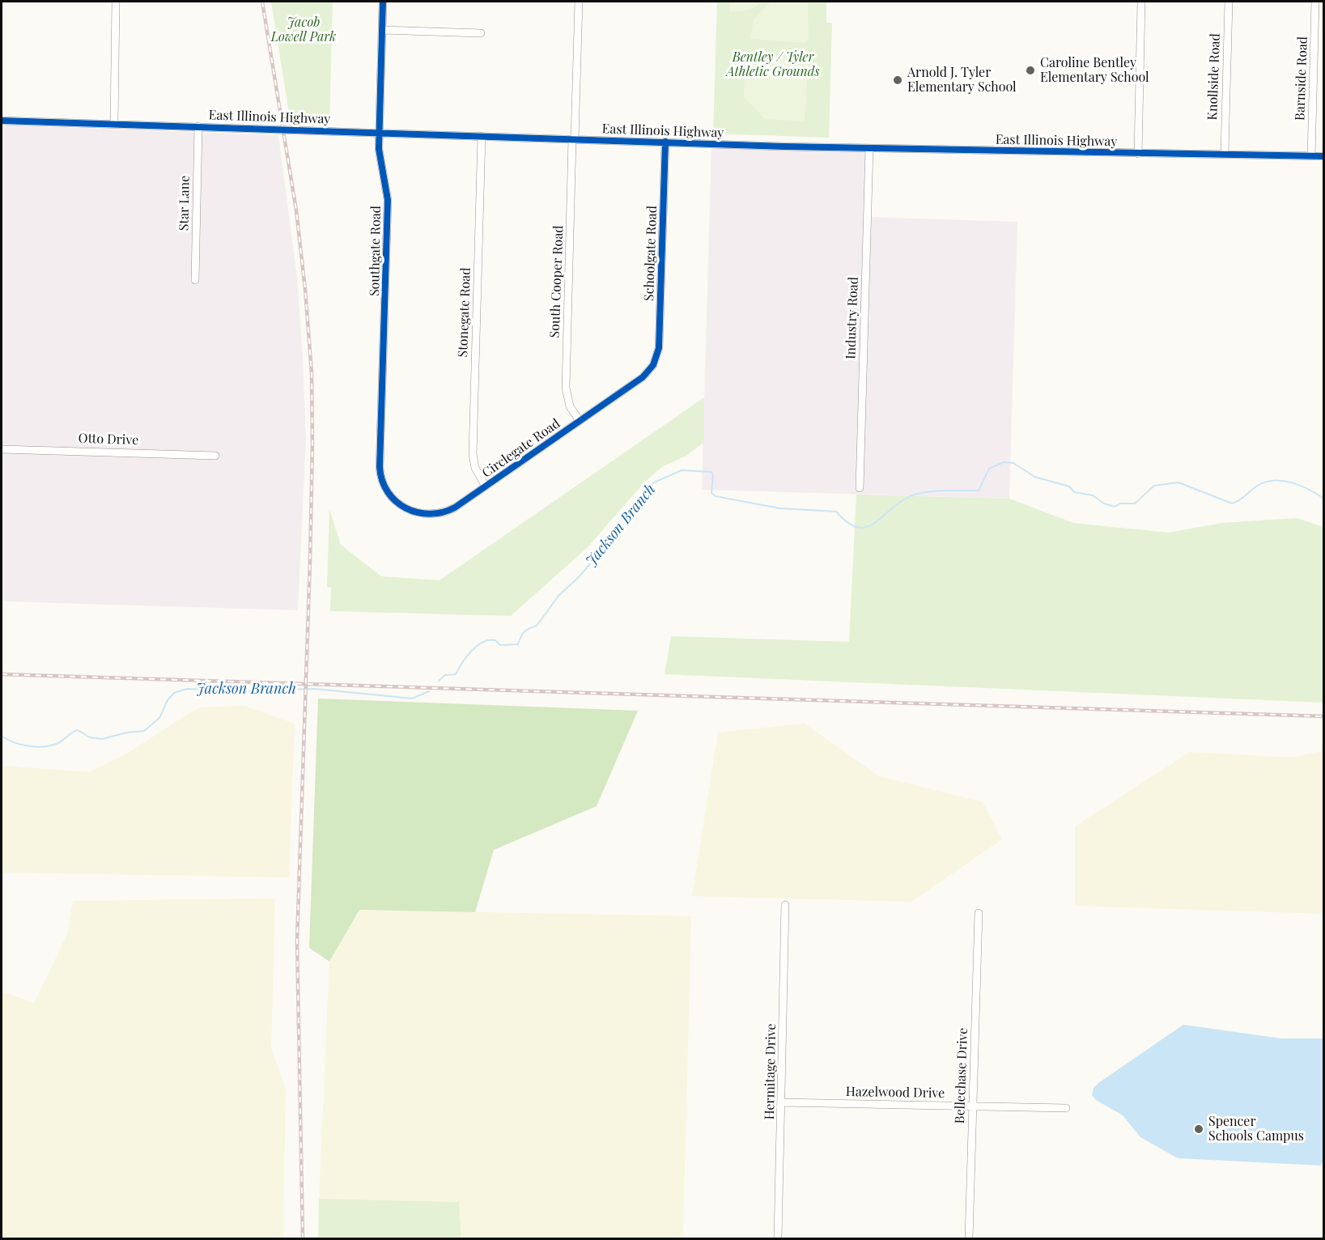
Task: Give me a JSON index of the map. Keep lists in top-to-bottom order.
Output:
{
  "streets": {
    "street": [
      "Knollside Road",
      "Barnside Road",
      "East Illinois Highway",
      "Star Lane",
      "Southgate Road",
      "Schoolgate Road",
      "South Cooper Road",
      "Stonegate Road",
      "Industry Road",
      "Otto Drive",
      "Circlegate Road",
      "Hermitage Drive",
      "Bellechase Drive",
      "Hazelwood Drive"
    ]
  },
  "crossings": [
    ["Knollside Road", "East Illinois Highway"],
    ["Barnside Road", "East Illinois Highway"],
    ["East Illinois Highway", "Star Lane"],
    ["East Illinois Highway", "Southgate Road"],
    ["East Illinois Highway", "Schoolgate Road"],
    ["East Illinois Highway", "South Cooper Road"],
    ["East Illinois Highway", "Stonegate Road"],
    ["East Illinois Highway", "Industry Road"],
    ["Southgate Road", "Circlegate Road"],
    ["Schoolgate Road", "Circlegate Road"],
    ["South Cooper Road", "Circlegate Road"],
    ["Stonegate Road", "Circlegate Road"],
    ["Hermitage Drive", "Hazelwood Drive"],
    ["Bellechase Drive", "Hazelwood Drive"]
  ],
  "water": ["Jackson Branch"],
  "parks": ["Jacob Lowell Park", "Bentley / Tyler Athletic Grounds"],
  "places": ["Caroline Bentley Elementary School", "Arnold J. Tyler Elementary School", "Spencer Schools Campus"]
}
